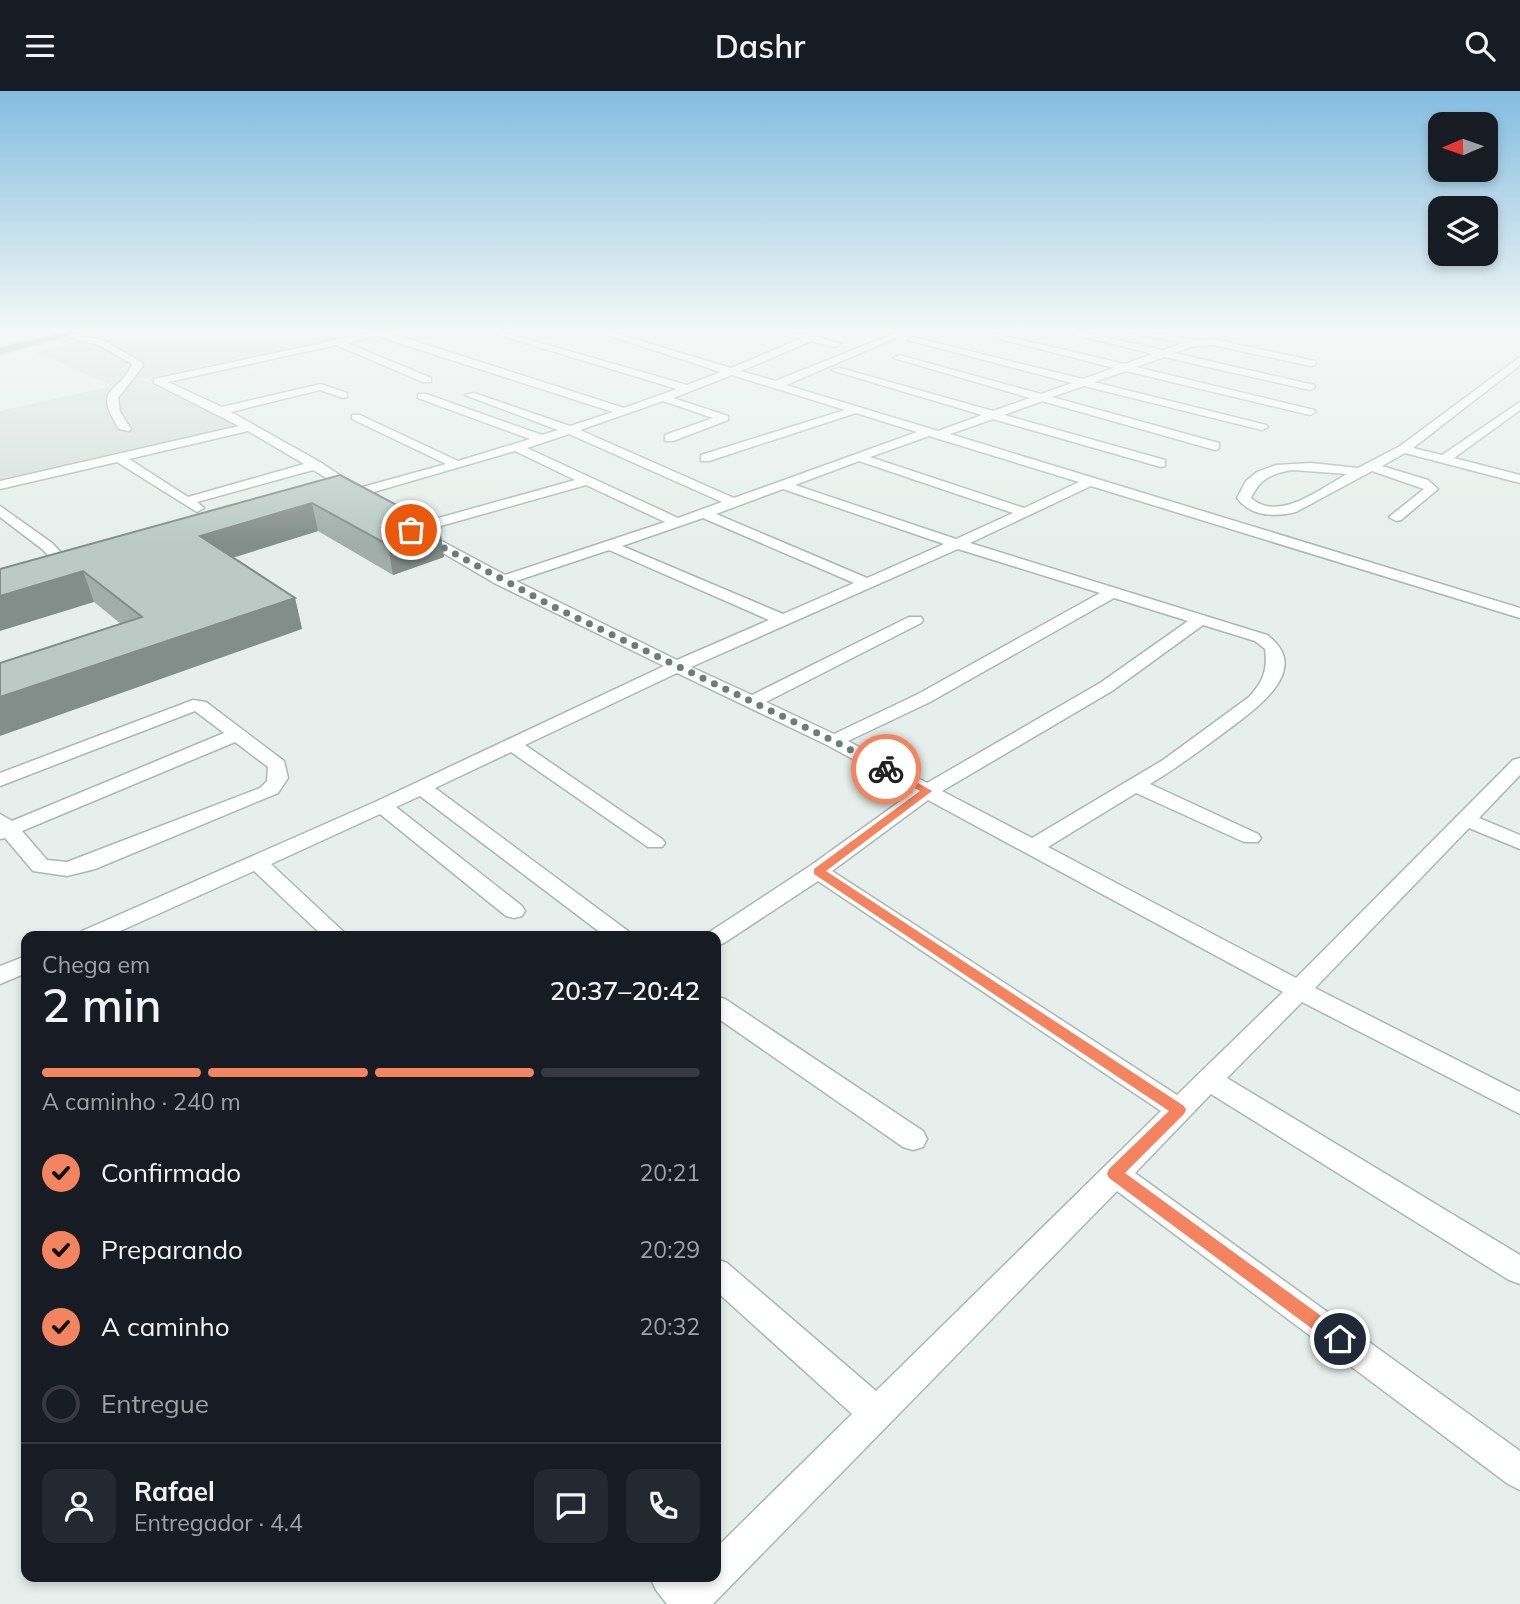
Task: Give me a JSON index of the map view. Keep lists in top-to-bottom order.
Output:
{
  "north": "left",
  "page": {
    "header": "Dashr",
    "heading": ["2 min", "Chega em", "20:37–20:42"],
    "panel": ["Rafael", "Entregador · 4.4"],
    "bar": "A caminho · 240 m",
    "list": [
      ["Confirmado", "20:21"],
      ["Preparando", "20:29"],
      ["A caminho", "20:32"],
      "Entregue"
    ]
  }
}
